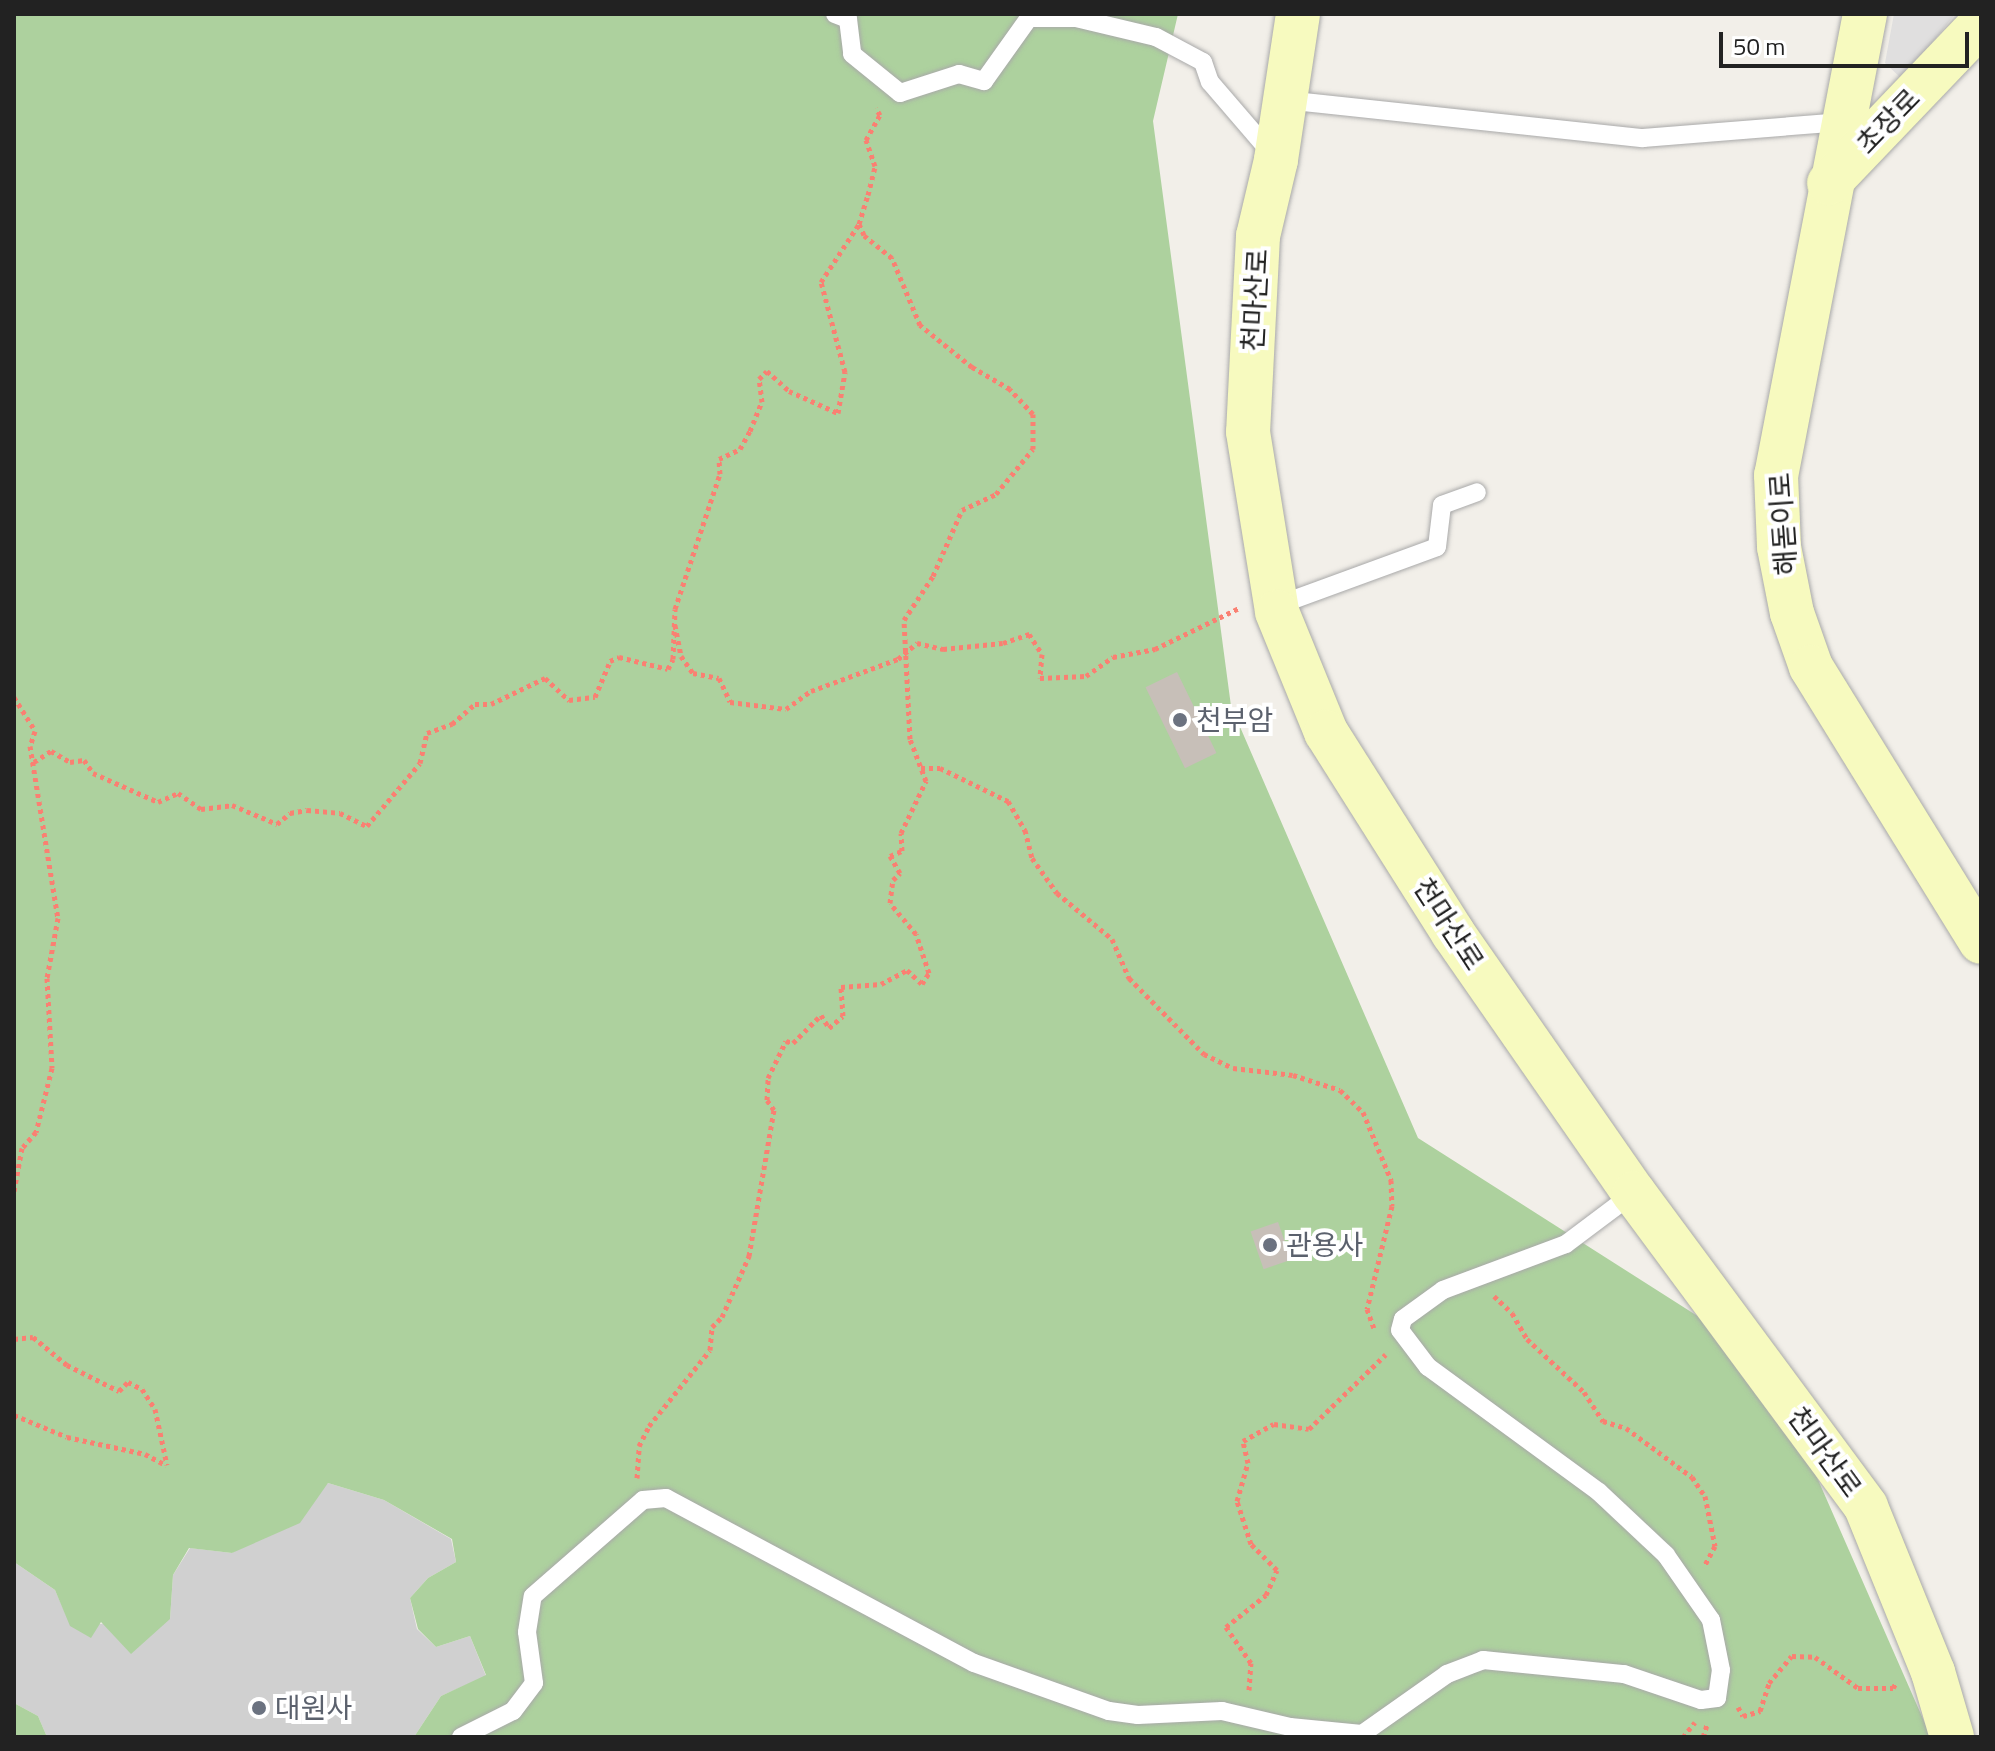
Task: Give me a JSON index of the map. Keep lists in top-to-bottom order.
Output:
{
  "streets": {
    "street": ["초장로", "천마산로", "해돋이로"]
  },
  "crossings": [
    ["초장로", "해돋이로"]
  ],
  "places": ["천부암", "관용사", "대원사"],
  "scale_bar": "50 m"
}
